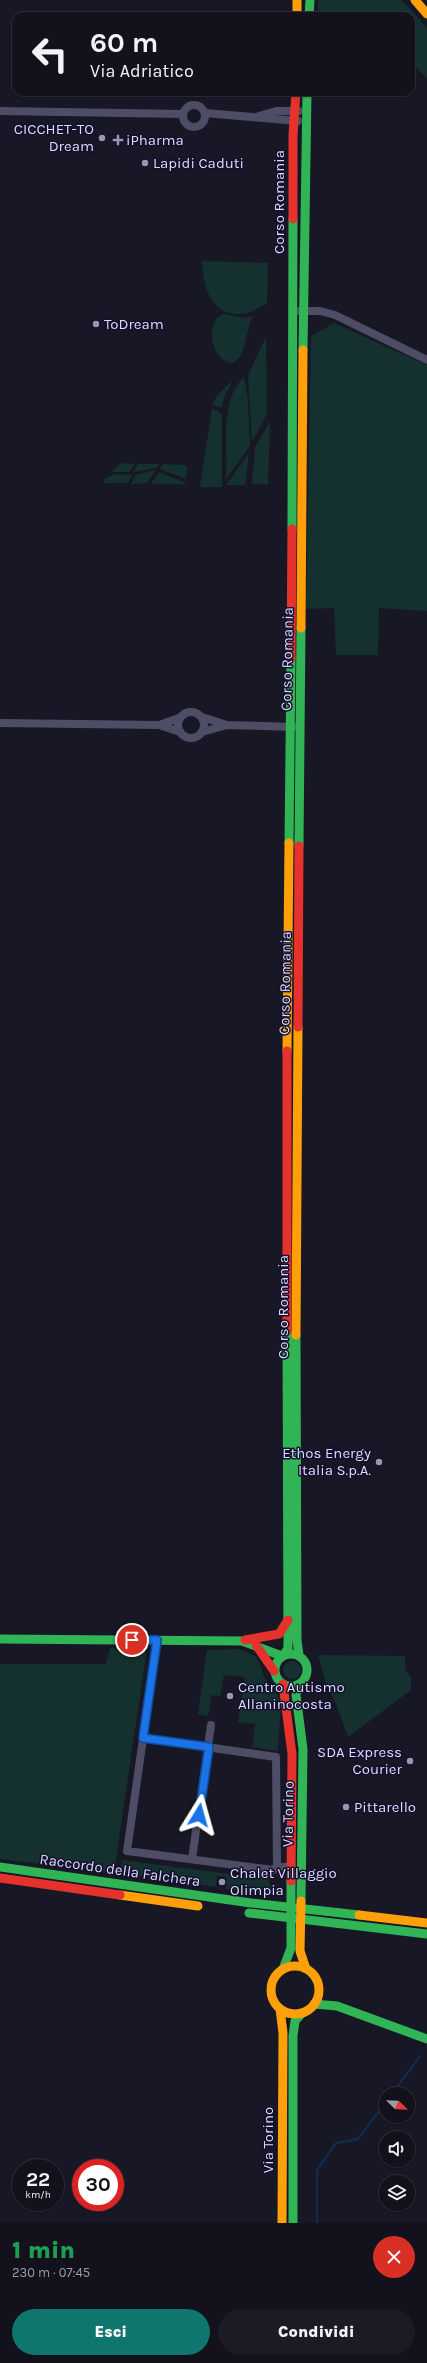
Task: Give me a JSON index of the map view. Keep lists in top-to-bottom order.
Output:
{
  "streets": {
    "main road": ["Corso Romania", "Via Torino", "Raccordo della Falchera"]
  },
  "crossings": [
    ["Corso Romania", "Via Torino"]
  ],
  "places": {
    "other": [
      "CICCHET-TO Dream",
      "Lapidi Caduti",
      "ToDream",
      "Ethos Energy Italia S.p.A.",
      "Centro Autismo Allaninocosta",
      "SDA Express Courier",
      "Pittarello",
      "Chalet Villaggio Olimpia"
    ],
    "health": ["iPharma"]
  },
  "north": "bottom right",
  "page": {
    "turn": ["60 m", "Via Adriatico"],
    "speed": "22 km/h",
    "limit": "30",
    "heading": ["1 min", "230 m · 07:45"],
    "buttons": ["Esci", "Condividi"]
  }
}
